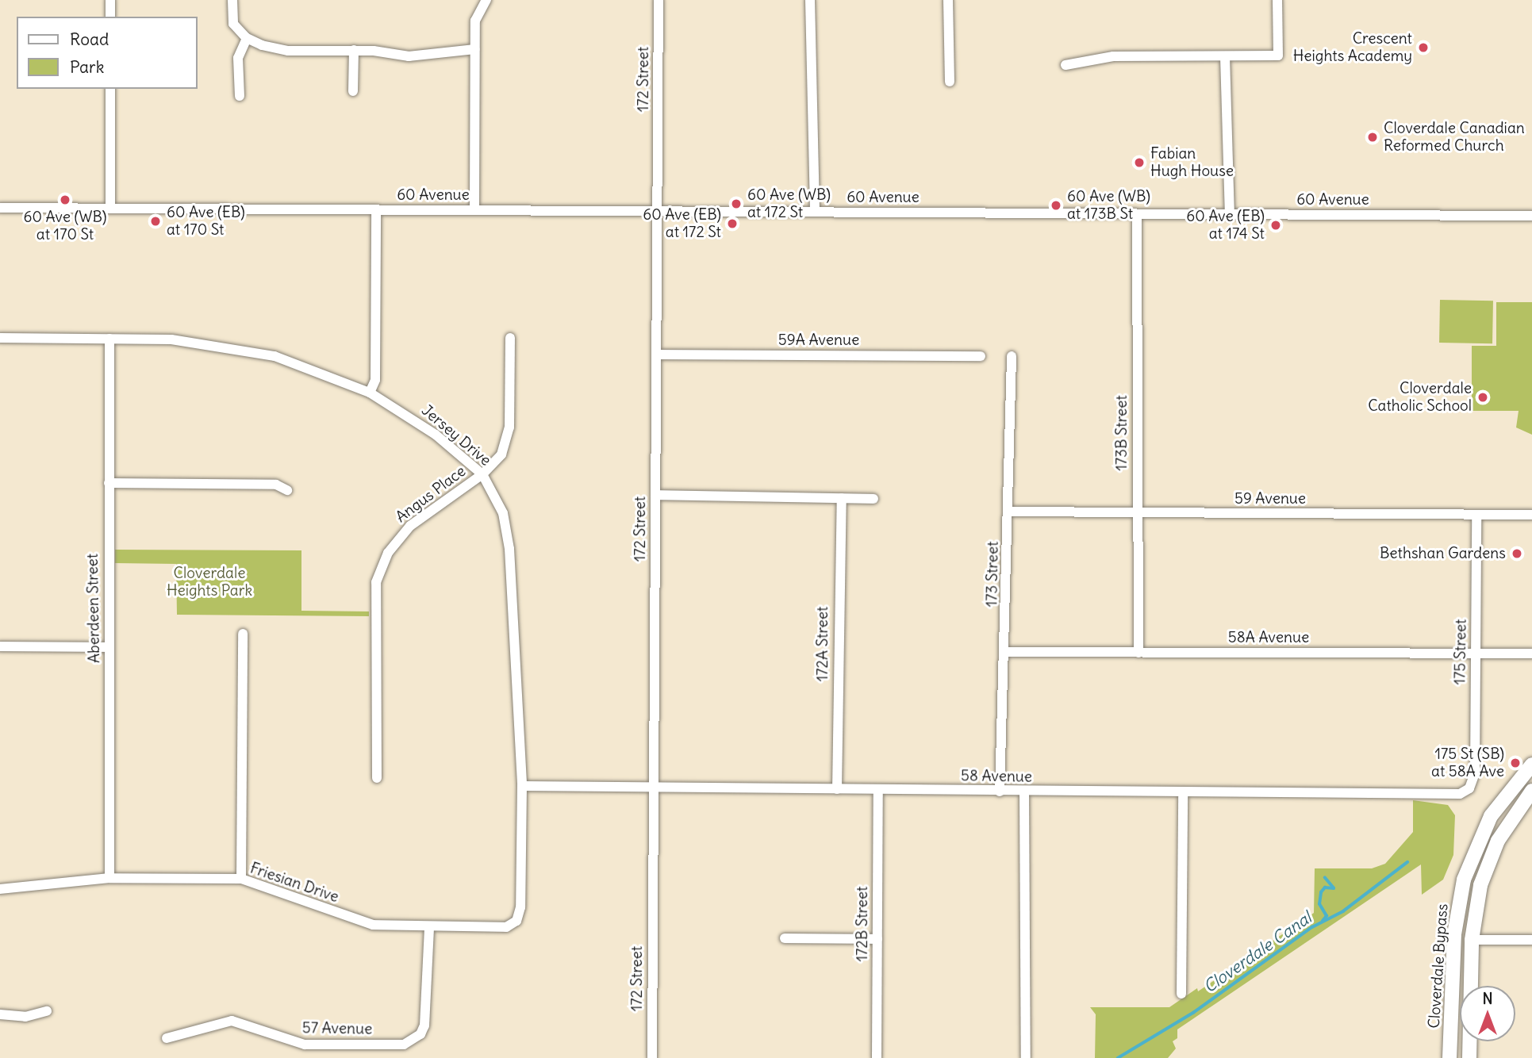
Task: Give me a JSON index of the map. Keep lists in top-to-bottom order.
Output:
{
  "streets": {
    "highway": ["Cloverdale Bypass"],
    "street": [
      "172 Street",
      "60 Avenue",
      "59A Avenue",
      "173B Street",
      "Jersey Drive",
      "Angus Place",
      "59 Avenue",
      "173 Street",
      "Aberdeen Street",
      "58A Avenue",
      "172A Street",
      "175 Street",
      "58 Avenue",
      "Friesian Drive",
      "172B Street",
      "57 Avenue"
    ]
  },
  "crossings": [
    ["172 Street", "60 Avenue"],
    ["172 Street", "59A Avenue"],
    ["172 Street", "58 Avenue"],
    ["60 Avenue", "173B Street"],
    ["173B Street", "59 Avenue"],
    ["173B Street", "58A Avenue"],
    ["Jersey Drive", "Angus Place"],
    ["Jersey Drive", "Aberdeen Street"],
    ["Jersey Drive", "58 Avenue"],
    ["Jersey Drive", "Friesian Drive"],
    ["59 Avenue", "173 Street"],
    ["59 Avenue", "175 Street"],
    ["173 Street", "58A Avenue"],
    ["173 Street", "58 Avenue"],
    ["Aberdeen Street", "Friesian Drive"],
    ["58A Avenue", "175 Street"],
    ["172A Street", "58 Avenue"],
    ["175 Street", "58 Avenue"],
    ["58 Avenue", "172B Street"],
    ["Friesian Drive", "57 Avenue"]
  ],
  "water": ["Cloverdale Canal"],
  "parks": ["Cloverdale Heights Park"],
  "places": [
    "Crescent Heights Academy",
    "Cloverdale Canadian Reformed Church",
    "Fabian Hugh House",
    "60 Ave (WB) at 170 St",
    "60 Ave (WB) at 172 St",
    "60 Ave (WB) at 173B St",
    "60 Ave (EB) at 170 St",
    "60 Ave (EB) at 172 St",
    "60 Ave (EB) at 174 St",
    "Cloverdale Catholic School",
    "Bethshan Gardens",
    "175 St (SB) at 58A Ave"
  ],
  "legend": ["Road", "Park"],
  "north": "top"
}
